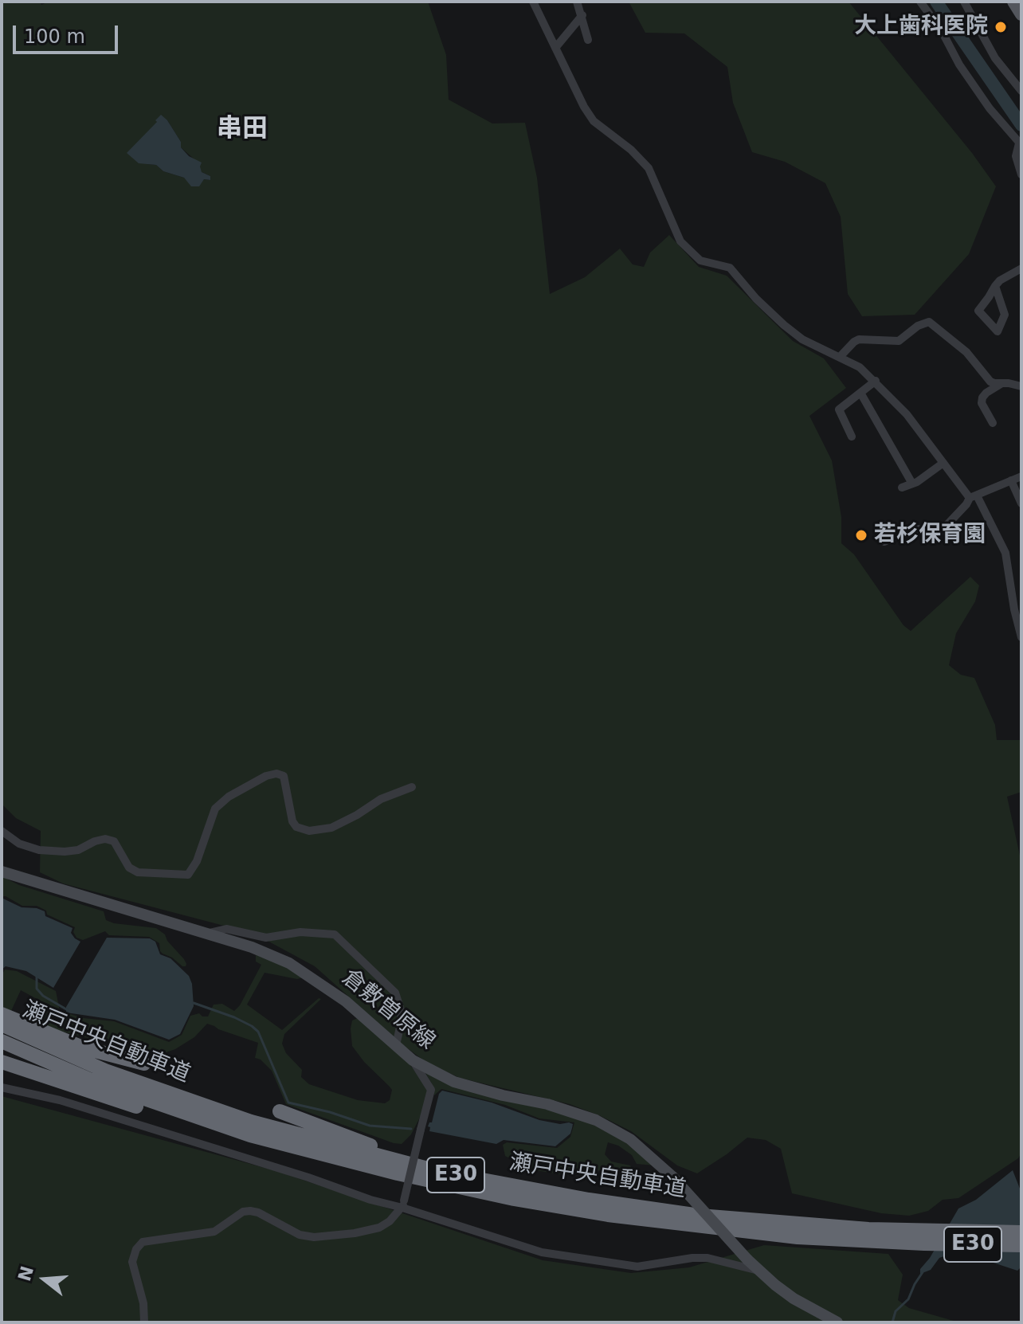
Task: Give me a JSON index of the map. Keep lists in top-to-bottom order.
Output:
{
  "streets": {
    "highway": ["瀬戸中央自動車道", "E30"],
    "street": ["倉敷曽原線"]
  },
  "districts": ["串田"],
  "places": ["大上歯科医院", "若杉保育園"],
  "scale_bar": "100 m",
  "north": "left"
}
